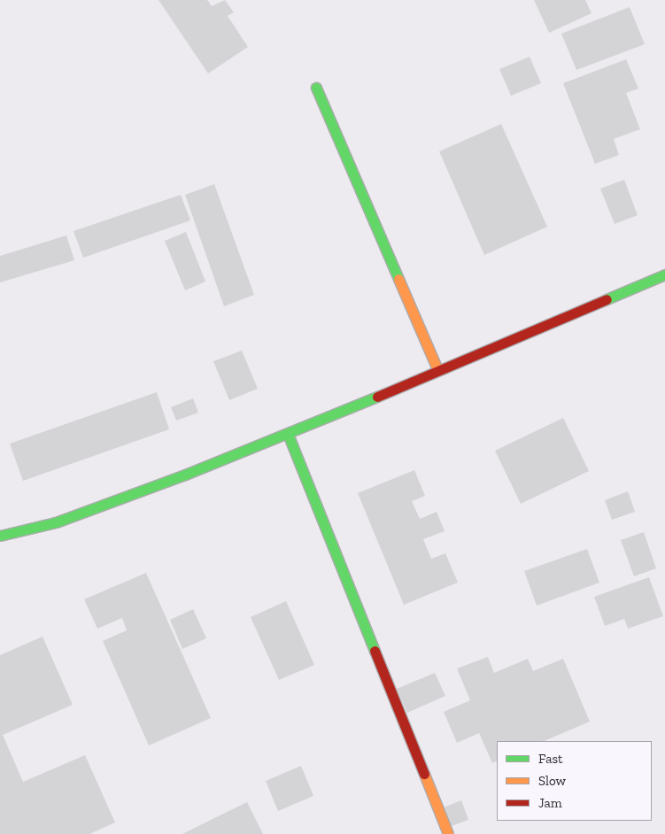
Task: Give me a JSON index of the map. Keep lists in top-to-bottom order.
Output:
{
  "legend": ["Fast", "Slow", "Jam"]
}
